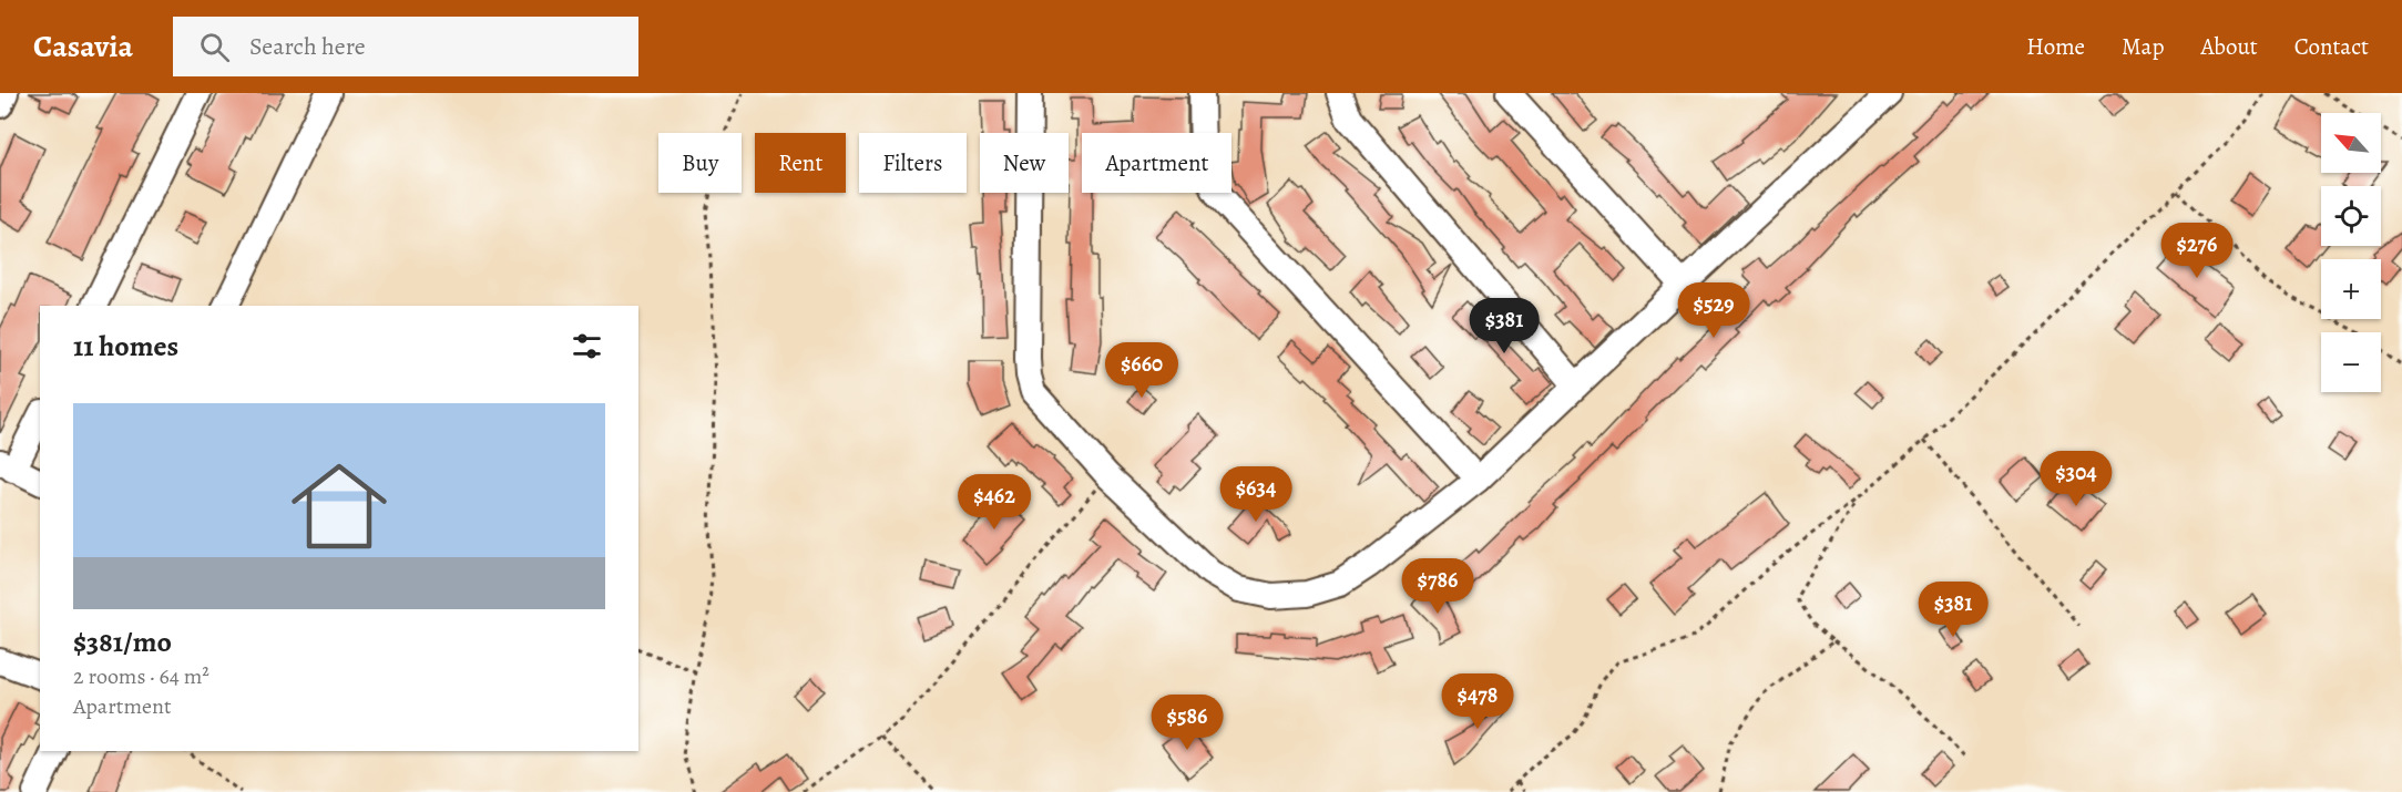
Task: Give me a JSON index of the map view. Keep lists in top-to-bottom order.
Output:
{
  "north": "top left",
  "page": {
    "header": "Casavia",
    "search": "Search here",
    "nav": [
      "Home",
      "Map",
      "About",
      "Contact"
    ],
    "map_buttons": ["+", "−"],
    "chip": [
      "Buy",
      "Rent",
      "Filters",
      "New",
      "Apartment"
    ],
    "price": [
      "$276",
      "$529",
      "$381",
      "$660",
      "$304",
      "$634",
      "$462",
      "$786",
      "$381",
      "$478",
      "$586"
    ],
    "heading": "11 homes",
    "list": [
      {
        "name": "$381/mo",
        "note": "2 rooms · 64 m² · Apartment"
      }
    ]
  }
}
